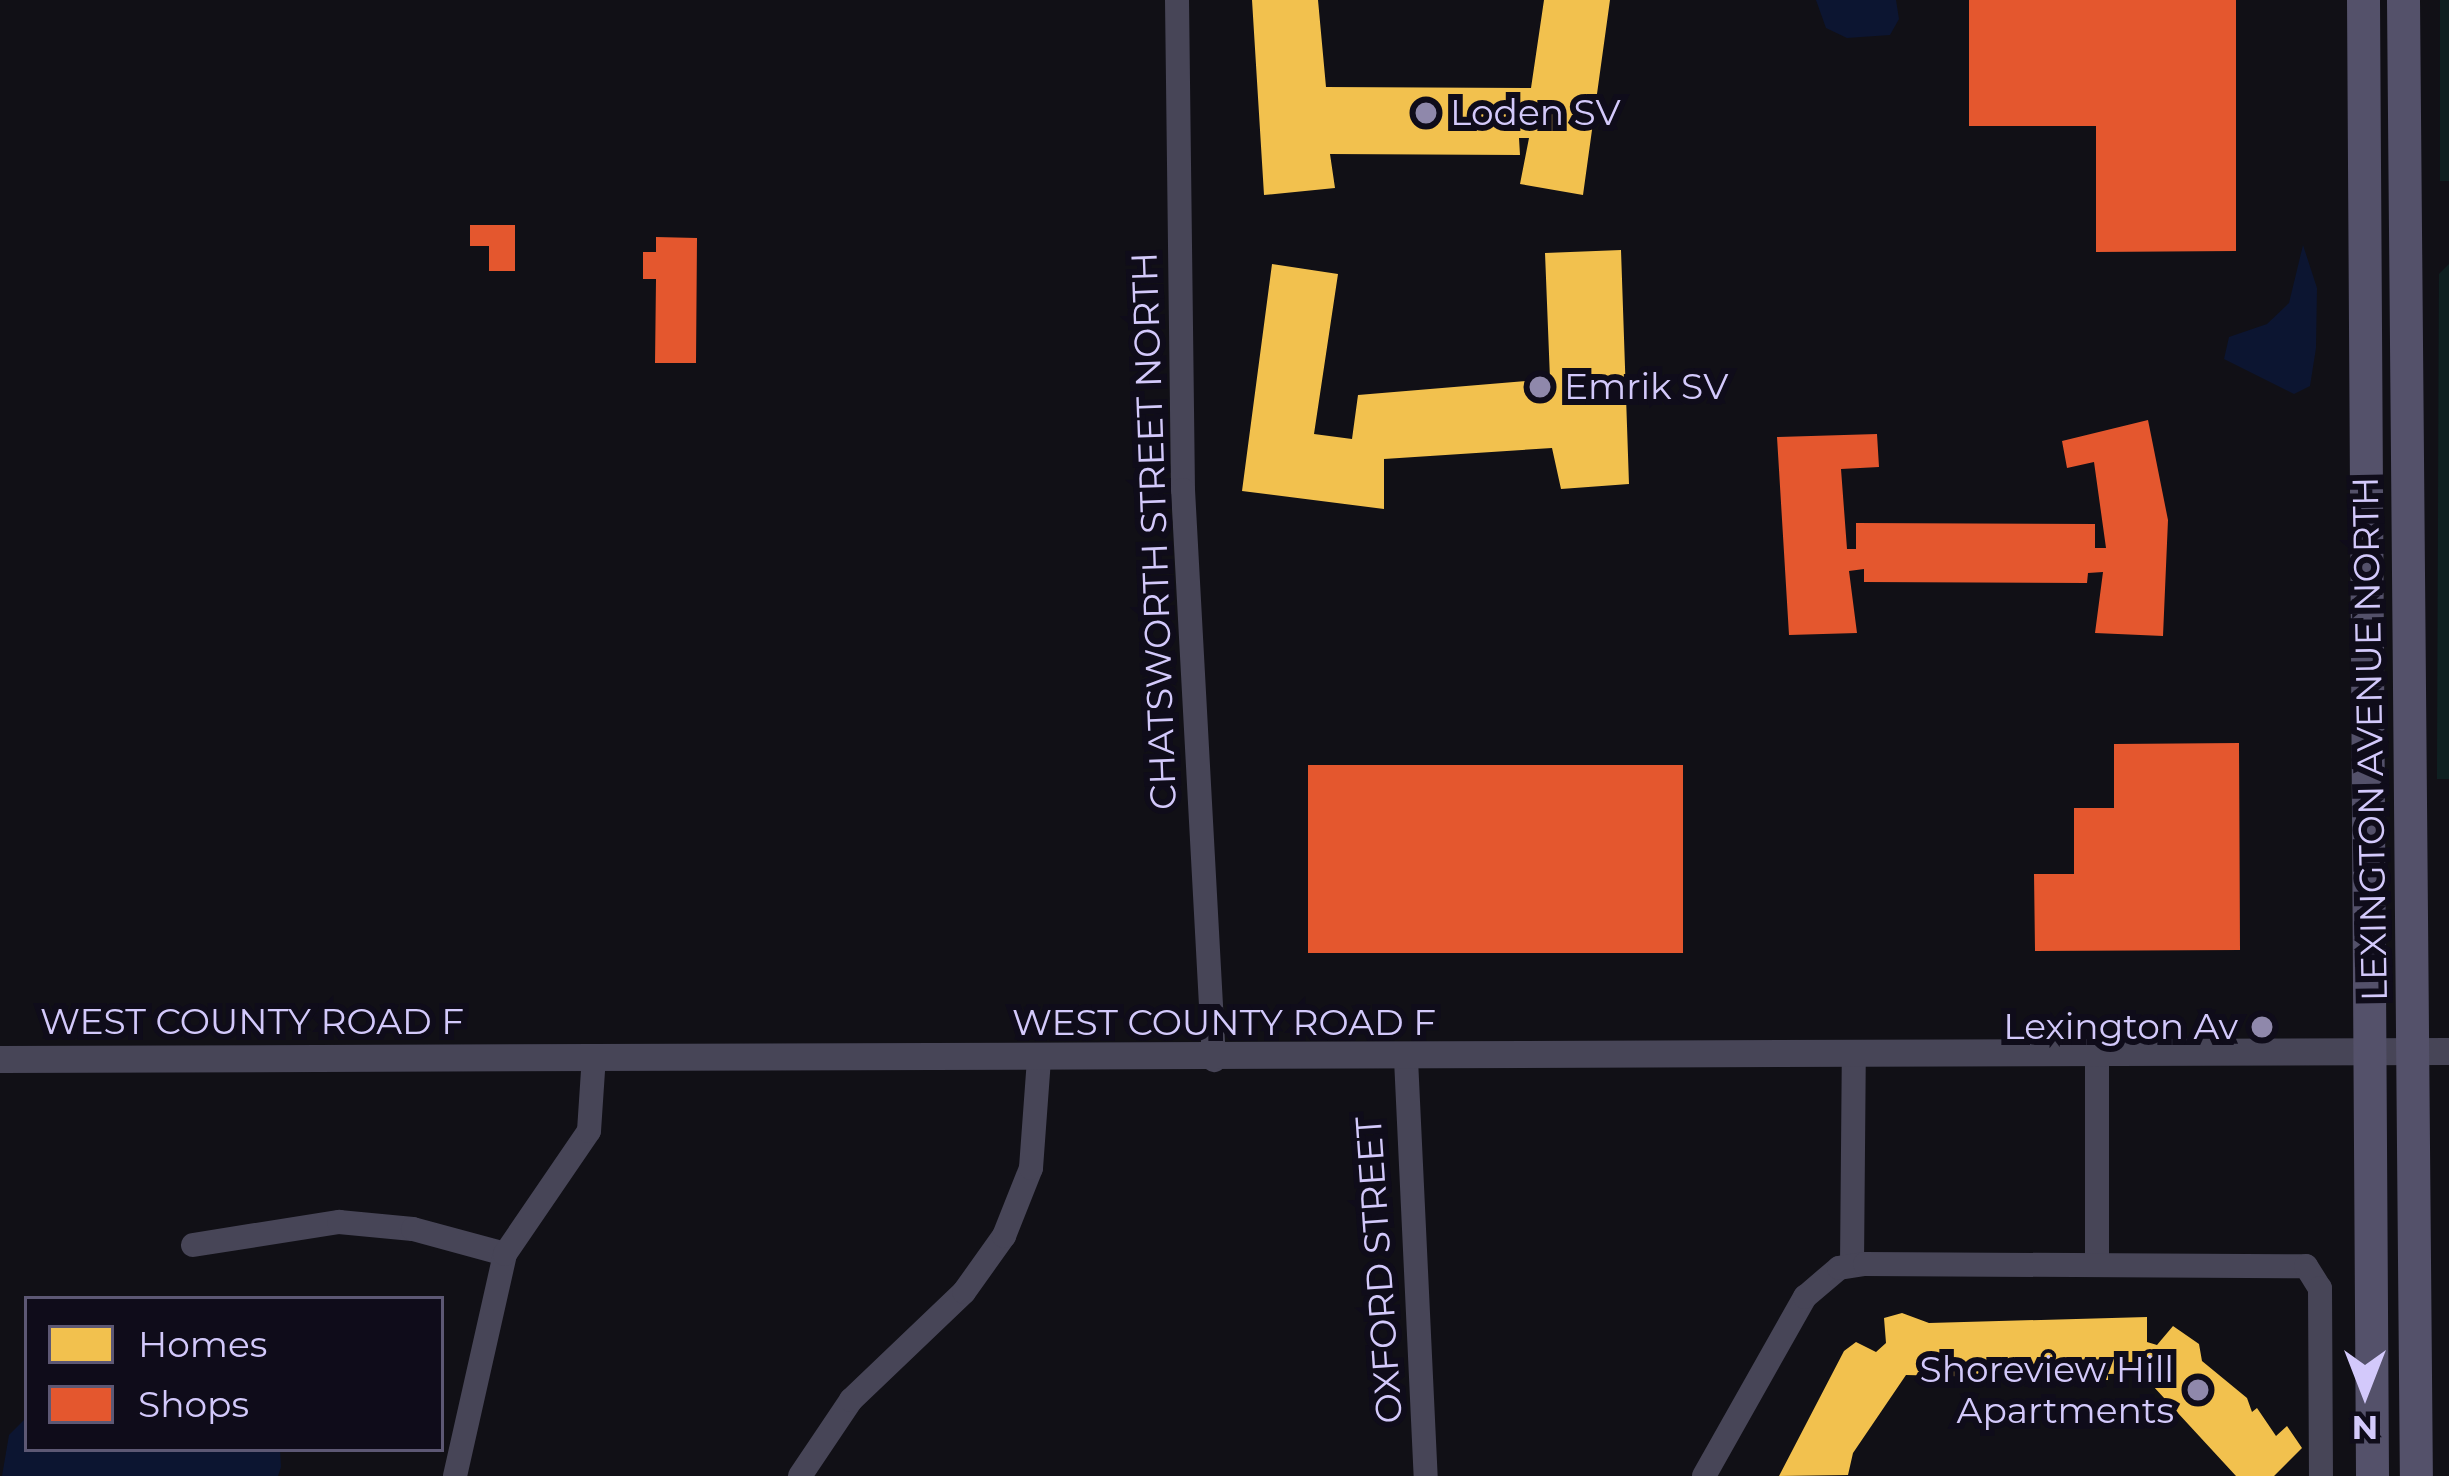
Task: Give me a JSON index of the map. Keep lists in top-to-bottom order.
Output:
{
  "streets": {
    "main road": ["LEXINGTON AVENUE NORTH"],
    "street": ["CHATSWORTH STREET NORTH", "WEST COUNTY ROAD F", "OXFORD STREET"]
  },
  "crossings": [
    ["CHATSWORTH STREET NORTH", "WEST COUNTY ROAD F"],
    ["LEXINGTON AVENUE NORTH", "WEST COUNTY ROAD F"],
    ["WEST COUNTY ROAD F", "OXFORD STREET"]
  ],
  "places": [
    "Loden SV",
    "Emrik SV",
    "Lexington Av",
    "Shoreview Hill Apartments"
  ],
  "legend": ["Homes", "Shops"],
  "north": "bottom"
}
